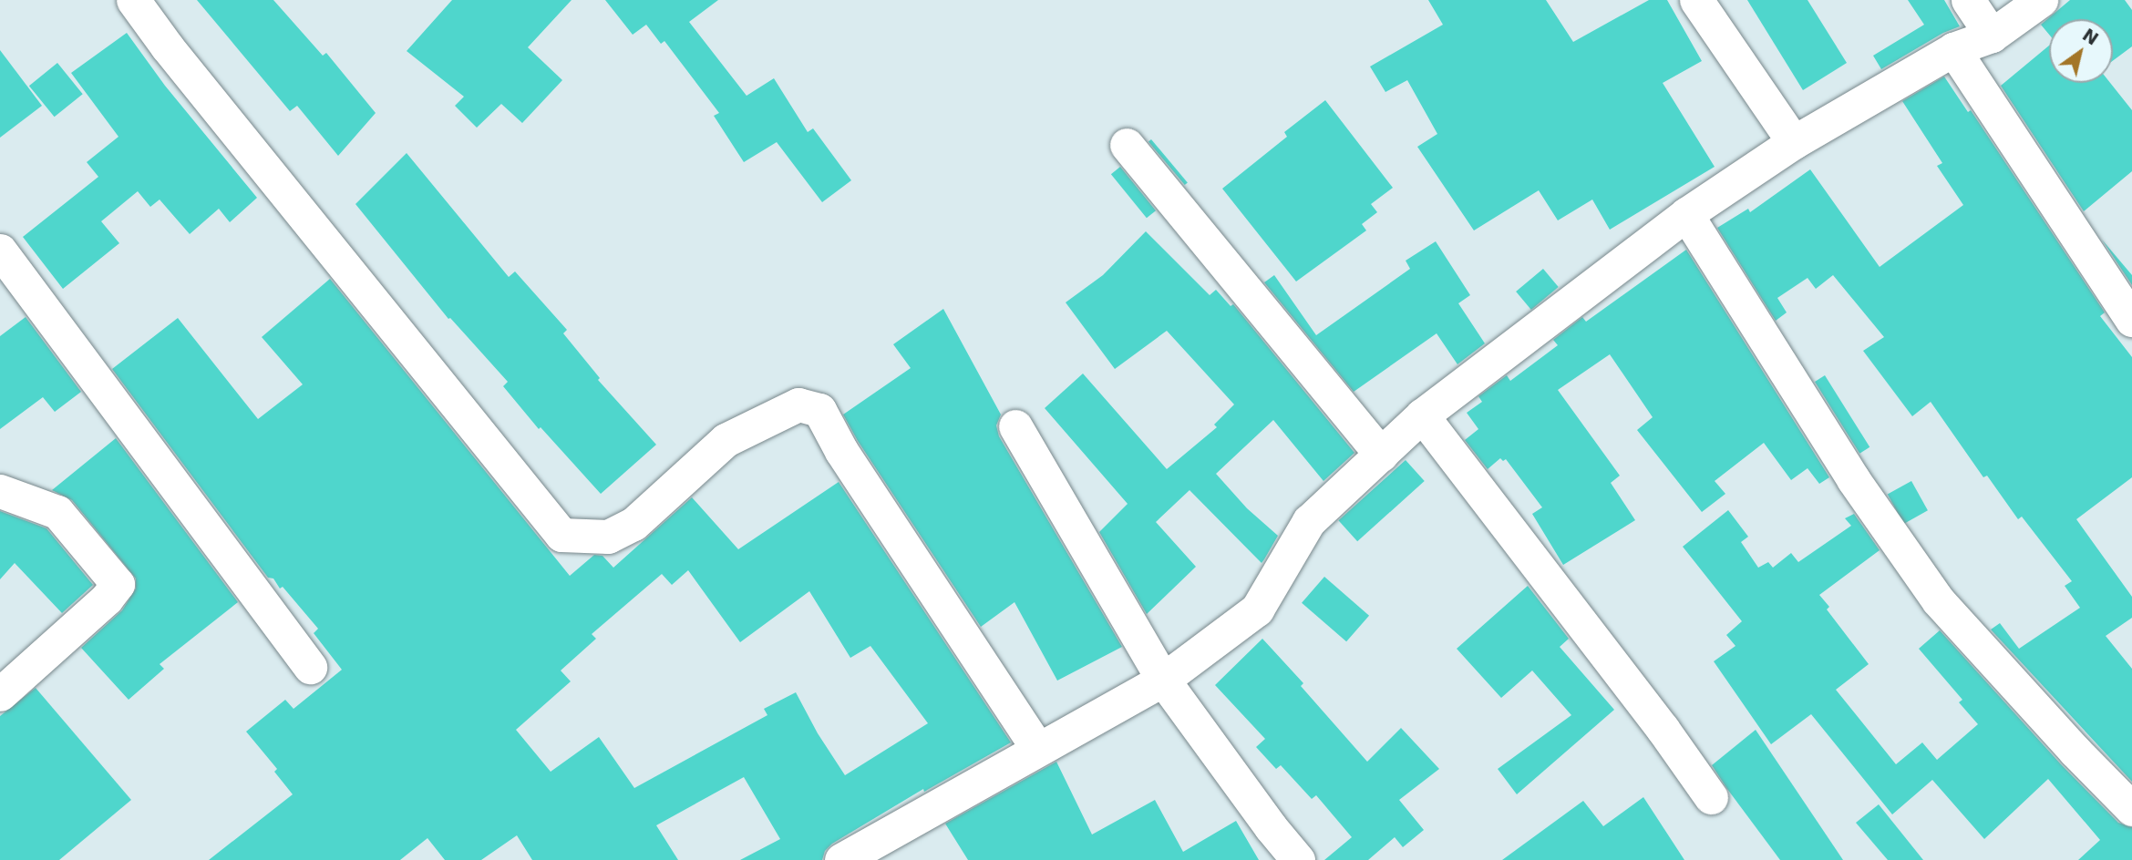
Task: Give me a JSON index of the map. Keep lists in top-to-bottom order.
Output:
{
  "north": "top right"
}
